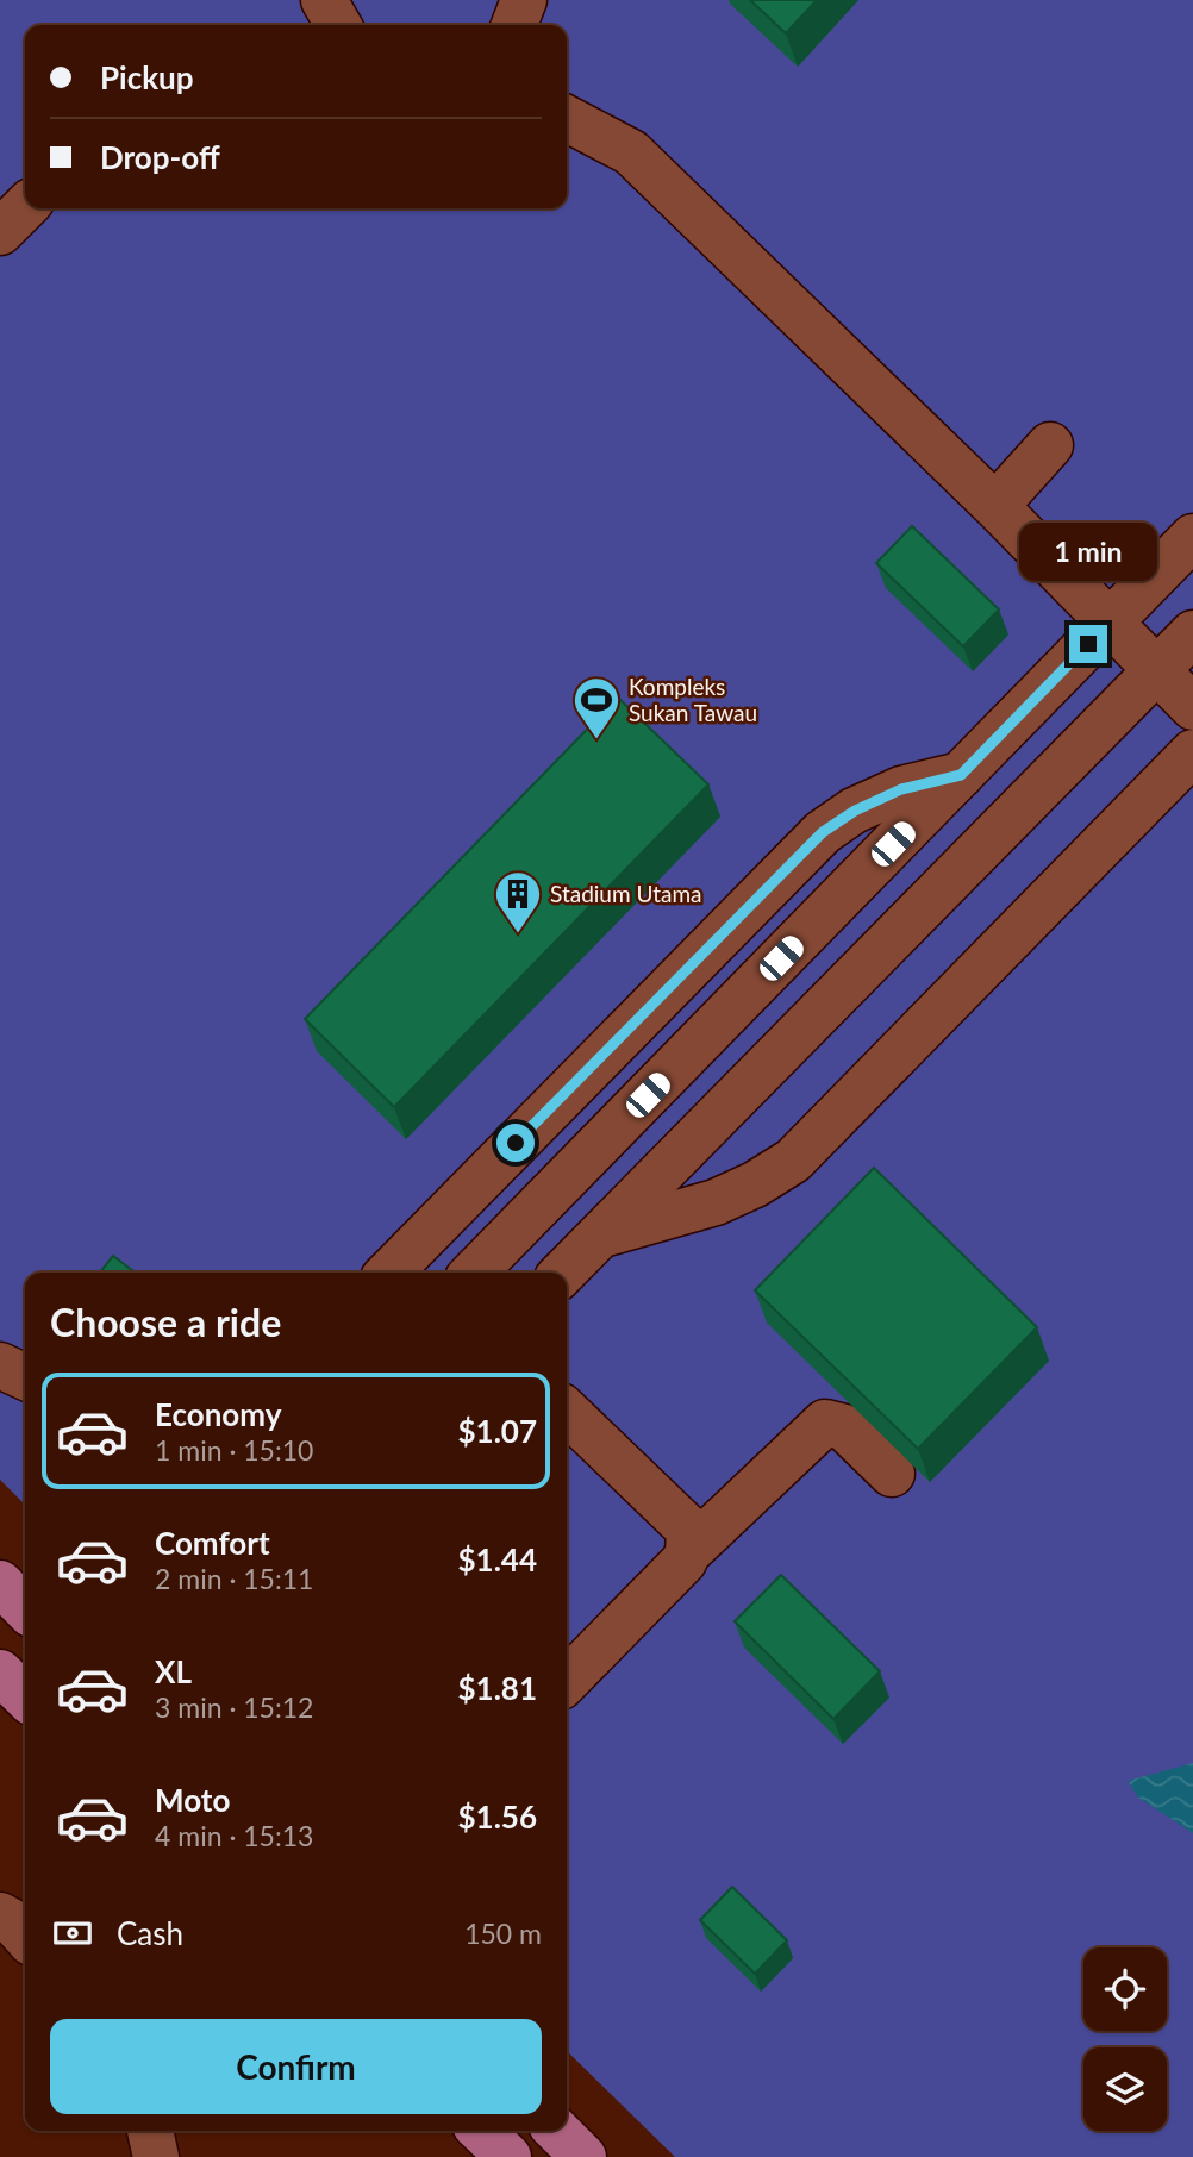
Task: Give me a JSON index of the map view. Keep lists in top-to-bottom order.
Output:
{
  "places": {
    "sports": ["Kompleks Sukan Tawau"],
    "building": ["Stadium Utama"]
  },
  "page": {
    "banner": ["Pickup", "Drop-off"],
    "bubble": "1 min",
    "heading": "Choose a ride",
    "list": [
      {
        "name": "Economy",
        "note": "1 min · 15:10",
        "value": "$1.07"
      },
      {
        "name": "Comfort",
        "note": "2 min · 15:11",
        "value": "$1.44"
      },
      {
        "name": "XL",
        "note": "3 min · 15:12",
        "value": "$1.81"
      },
      {
        "name": "Moto",
        "note": "4 min · 15:13",
        "value": "$1.56"
      }
    ],
    "pay": ["Cash", "150 m"],
    "buttons": "Confirm"
  }
}
